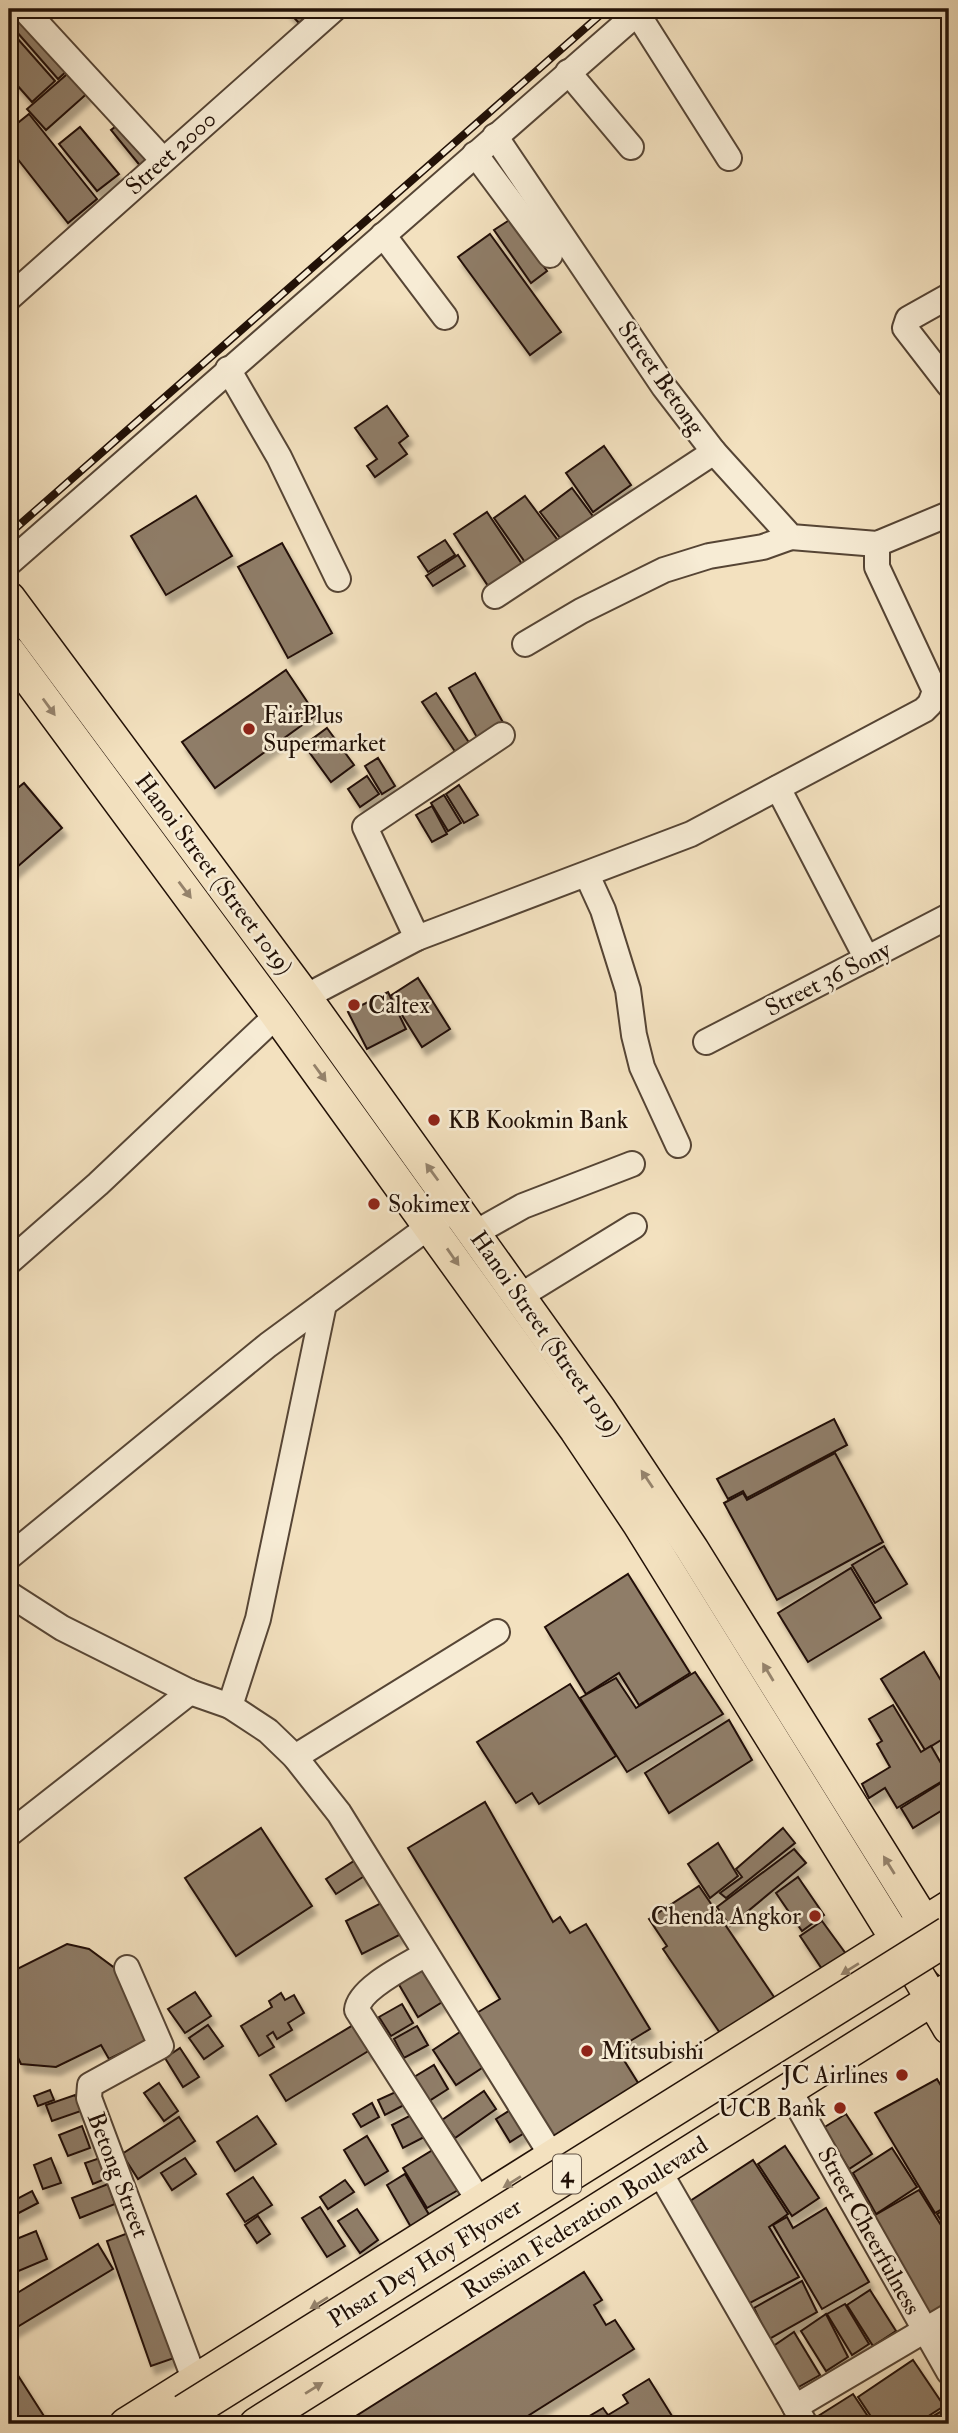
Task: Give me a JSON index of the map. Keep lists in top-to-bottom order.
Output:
{
  "streets": {
    "highway": ["4", "Phsar Dey Hoy Flyover"],
    "main road": ["Hanoi Street (Street 1019)", "Russian Federation Boulevard"],
    "street": [
      "Street 2000",
      "Street Betong",
      "Street 36 Sony",
      "Betong Street",
      "Street Cheerfulness"
    ]
  },
  "crossings": [
    ["Hanoi Street (Street 1019)", "Russian Federation Boulevard"],
    ["Hanoi Street (Street 1019)", "Phsar Dey Hoy Flyover"],
    ["Betong Street", "Phsar Dey Hoy Flyover"],
    ["Russian Federation Boulevard", "Street Cheerfulness"]
  ],
  "places": [
    "FairPlus Supermarket",
    "Caltex",
    "KB Kookmin Bank",
    "Sokimex",
    "Chenda Angkor",
    "Mitsubishi",
    "JC Airlines",
    "UCB Bank"
  ]
}
